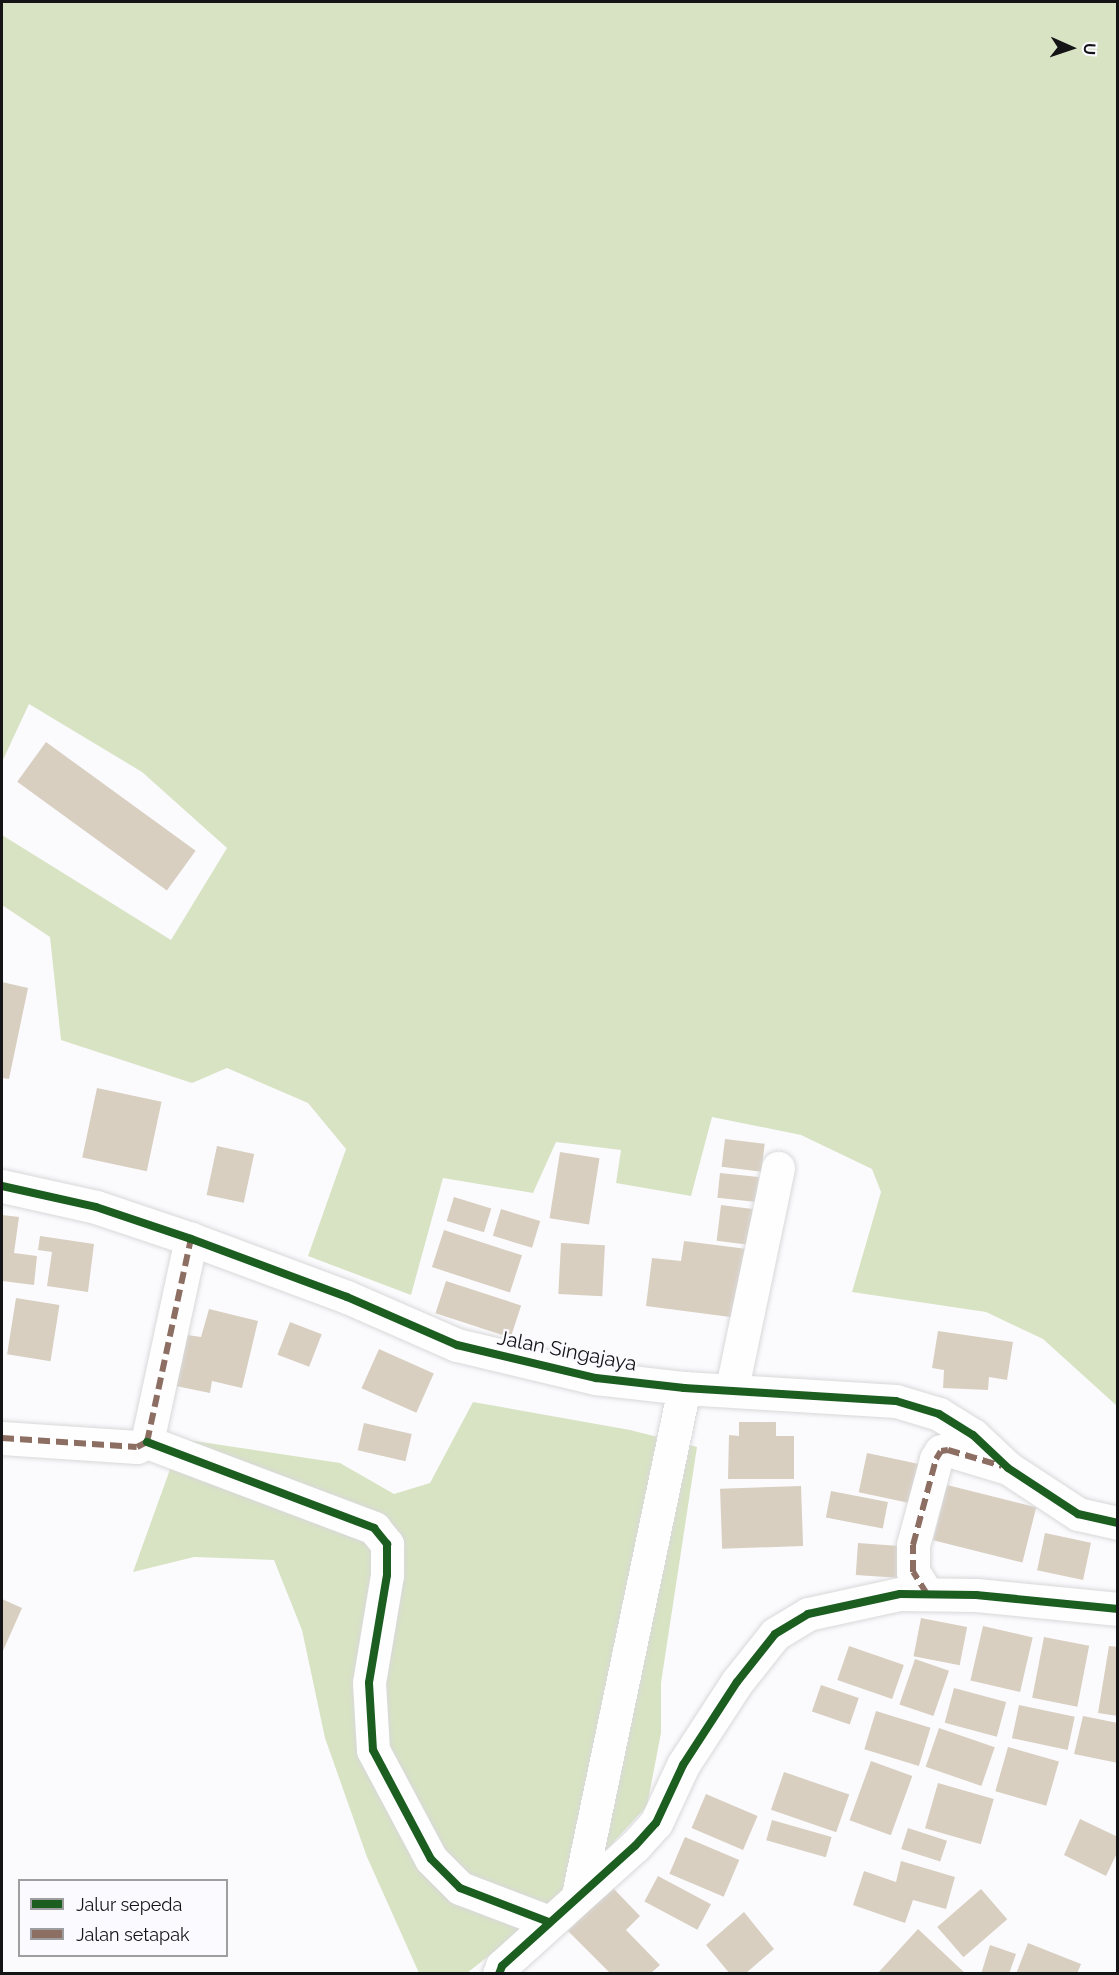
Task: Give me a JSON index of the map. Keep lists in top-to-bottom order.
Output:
{
  "streets": {
    "street": ["Jalan Singajaya"]
  },
  "legend": ["Jalur sepeda", "Jalan setapak"],
  "north": "right"
}
